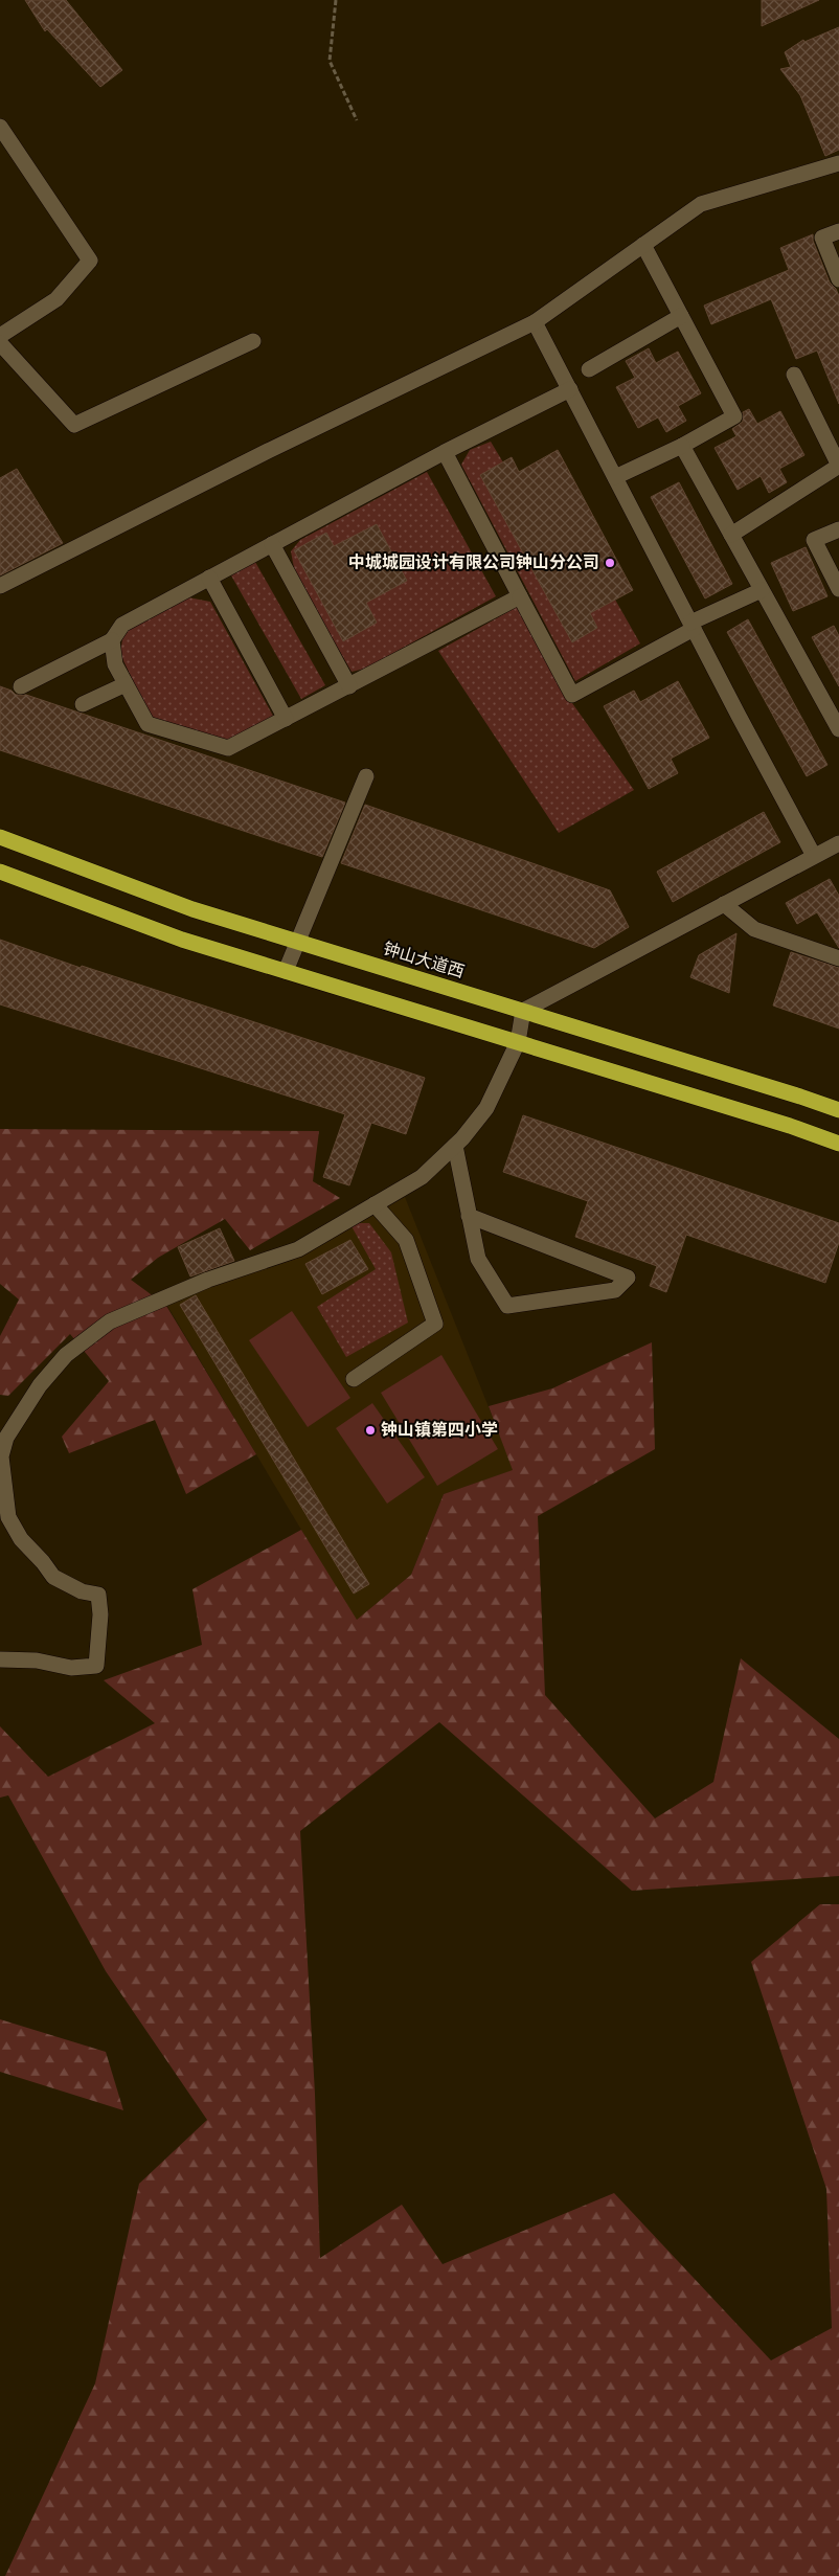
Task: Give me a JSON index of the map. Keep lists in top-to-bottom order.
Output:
{
  "streets": {
    "highway": ["钟山大道西"]
  },
  "places": ["中城城园设计有限公司钟山分公司", "钟山镇第四小学"]
}
